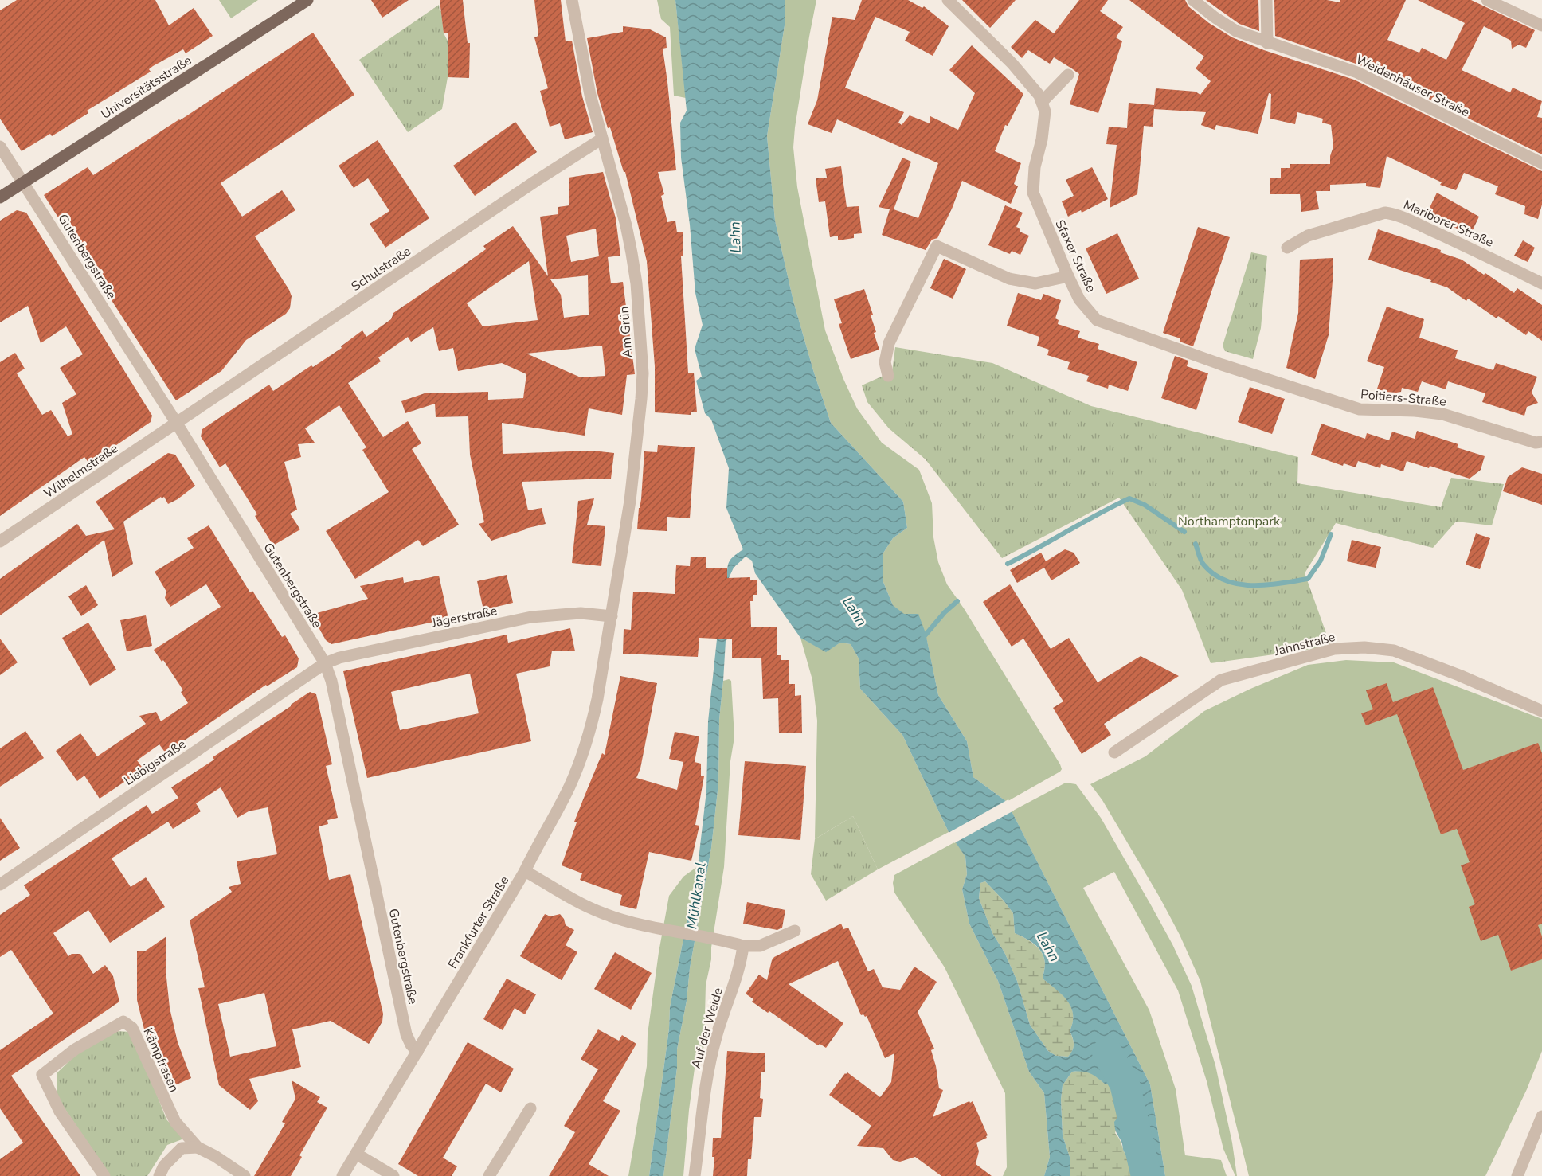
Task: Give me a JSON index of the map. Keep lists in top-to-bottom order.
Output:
{
  "streets": {
    "main road": ["Universitätsstraße"],
    "street": [
      "Weidenhäuser Straße",
      "Mariborer Straße",
      "Sfaxer Straße",
      "Gutenbergstraße",
      "Schulstraße",
      "Am Grün",
      "Poitiers-Straße",
      "Wilhelmstraße",
      "Jägerstraße",
      "Jahnstraße",
      "Liebigstraße",
      "Frankfurter Straße",
      "Auf der Weide",
      "Kämpfrasen"
    ]
  },
  "crossings": [
    ["Universitätsstraße", "Gutenbergstraße"],
    ["Sfaxer Straße", "Poitiers-Straße"],
    ["Gutenbergstraße", "Schulstraße"],
    ["Gutenbergstraße", "Wilhelmstraße"],
    ["Gutenbergstraße", "Jägerstraße"],
    ["Gutenbergstraße", "Liebigstraße"],
    ["Gutenbergstraße", "Frankfurter Straße"],
    ["Schulstraße", "Am Grün"],
    ["Schulstraße", "Wilhelmstraße"],
    ["Am Grün", "Jägerstraße"],
    ["Am Grün", "Frankfurter Straße"],
    ["Jägerstraße", "Liebigstraße"]
  ],
  "water": ["Lahn", "Mühlkanal"],
  "parks": ["Northamptonpark"]
}
